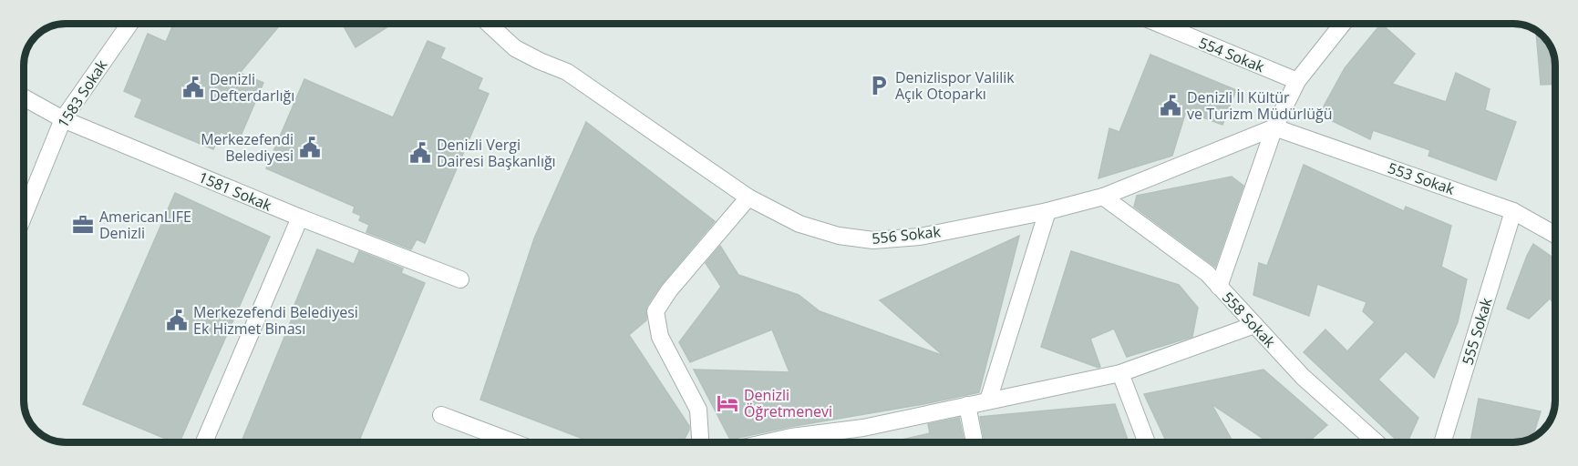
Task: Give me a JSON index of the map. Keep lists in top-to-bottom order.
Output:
{
  "streets": {
    "street": [
      "554 Sokak",
      "1583 Sokak",
      "553 Sokak",
      "1581 Sokak",
      "556 Sokak",
      "558 Sokak",
      "555 Sokak"
    ]
  },
  "crossings": [
    ["1583 Sokak", "1581 Sokak"],
    ["553 Sokak", "556 Sokak"],
    ["553 Sokak", "555 Sokak"],
    ["556 Sokak", "558 Sokak"]
  ],
  "places": {
    "parking": ["Denizlispor Valilik Açık Otoparkı"],
    "public building": [
      "Denizli Defterdarlığı",
      "Denizli İl Kültür ve Turizm Müdürlüğü",
      "Merkezefendi Belediyesi",
      "Denizli Vergi Dairesi Başkanlığı",
      "Merkezefendi Belediyesi Ek Hizmet Binası"
    ],
    "office": ["AmericanLIFE Denizli"],
    "hotel": ["Denizli Öğretmenevi"]
  }
}
